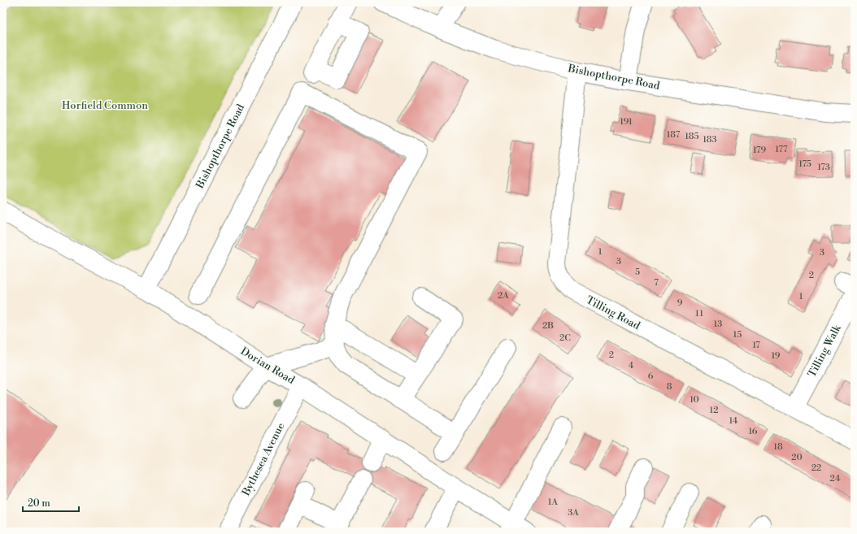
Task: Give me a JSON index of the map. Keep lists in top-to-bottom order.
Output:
{
  "streets": {
    "street": [
      "Bishopthorpe Road",
      "Tilling Road",
      "Tilling Walk",
      "Dorian Road",
      "Bythesea Avenue"
    ]
  },
  "crossings": [
    ["Bishopthorpe Road", "Tilling Road"],
    ["Bishopthorpe Road", "Dorian Road"],
    ["Tilling Road", "Tilling Walk"],
    ["Dorian Road", "Bythesea Avenue"]
  ],
  "parks": ["Horfield Common"],
  "house_numbers": [
    "191",
    "187",
    "185",
    "183",
    "177",
    "179",
    "175",
    "173",
    "1",
    "3",
    "3",
    "5",
    "2",
    "7",
    "2A",
    "1",
    "9",
    "11",
    "13",
    "2B",
    "15",
    "2C",
    "17",
    "2",
    "19",
    "4",
    "6",
    "8",
    "10",
    "12",
    "14",
    "16",
    "18",
    "20",
    "22",
    "24",
    "1A",
    "3A"
  ],
  "scale_bar": "20 m"
}
